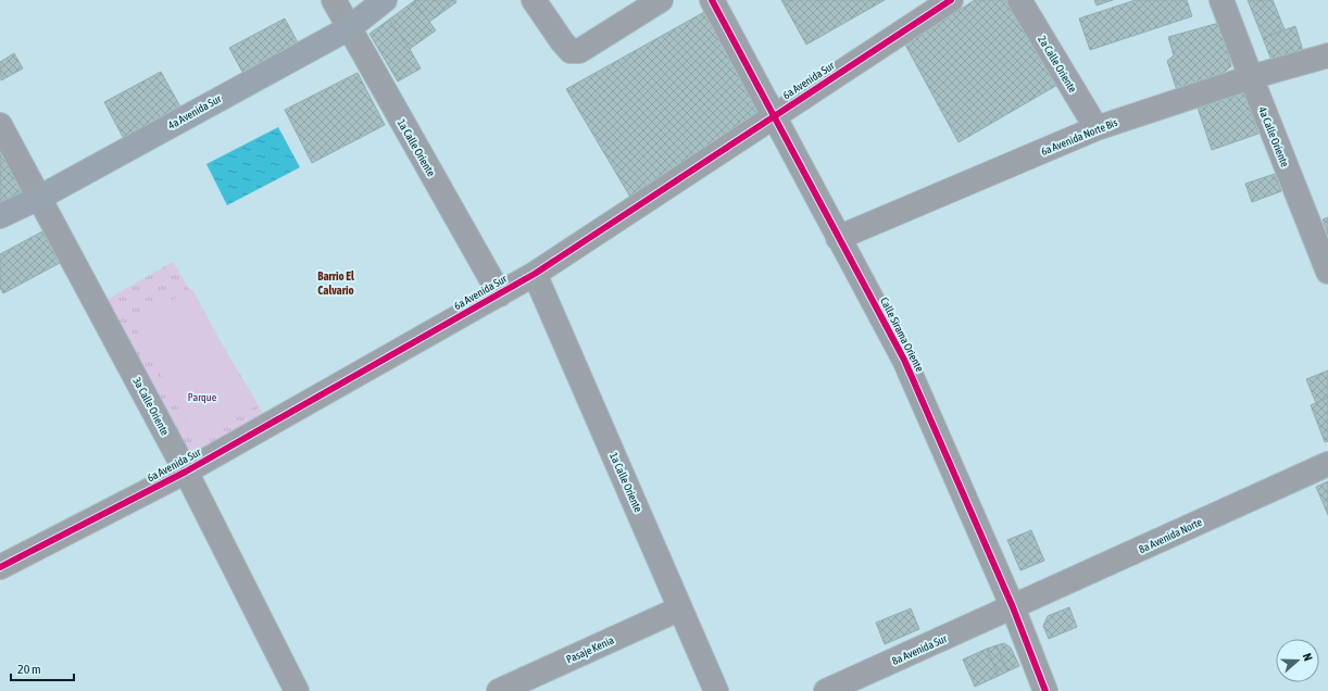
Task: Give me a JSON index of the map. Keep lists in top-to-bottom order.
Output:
{
  "streets": {
    "main road": ["4a Avenida Sur"],
    "street": [
      "2a Calle Oriente",
      "6a Avenida Sur",
      "6a Avenida Norte Bis",
      "4a Calle Oriente",
      "1a Calle Oriente",
      "Calle Sirama Oriente",
      "3a Calle Oriente",
      "8a Avenida Norte",
      "Pasaje Kenia",
      "8a Avenida Sur"
    ]
  },
  "crossings": [
    ["2a Calle Oriente", "6a Avenida Norte Bis"],
    ["6a Avenida Sur", "1a Calle Oriente"],
    ["6a Avenida Sur", "Calle Sirama Oriente"],
    ["6a Avenida Sur", "3a Calle Oriente"],
    ["4a Avenida Sur", "1a Calle Oriente"],
    ["4a Avenida Sur", "3a Calle Oriente"],
    ["6a Avenida Norte Bis", "4a Calle Oriente"],
    ["6a Avenida Norte Bis", "Calle Sirama Oriente"],
    ["1a Calle Oriente", "Pasaje Kenia"],
    ["Calle Sirama Oriente", "8a Avenida Norte"],
    ["Calle Sirama Oriente", "8a Avenida Sur"],
    ["8a Avenida Norte", "8a Avenida Sur"]
  ],
  "districts": ["Barrio El Calvario"],
  "parks": ["Parque"],
  "scale_bar": "20 m",
  "north": "right"
}
